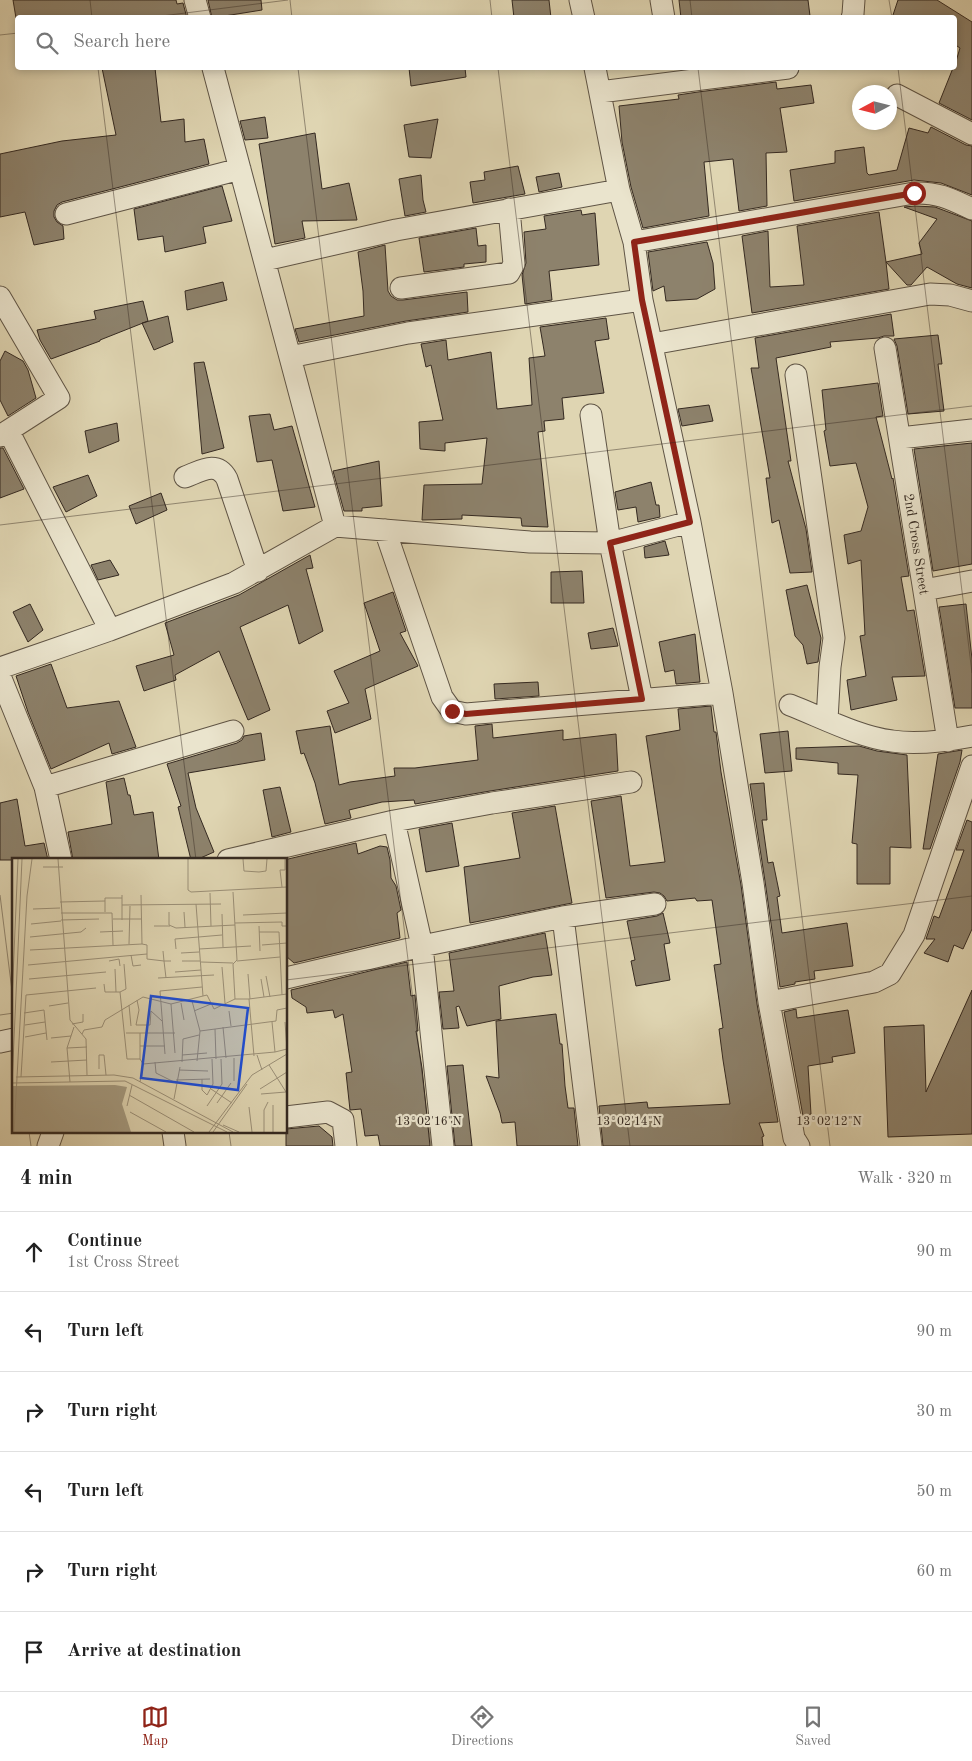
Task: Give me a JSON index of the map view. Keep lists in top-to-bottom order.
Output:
{
  "streets": {
    "street": ["2nd Cross Street"]
  },
  "north": "left",
  "page": {
    "search": "Search here",
    "heading": ["4 min", "Walk · 320 m"],
    "list": [
      ["Continue", "1st Cross Street", "90 m"],
      ["Turn left", "90 m"],
      ["Turn right", "30 m"],
      ["Turn left", "50 m"],
      ["Turn right", "60 m"],
      "Arrive at destination"
    ],
    "nav": ["Map", "Directions", "Saved"]
  },
  "coordinates": ["13°02'16\"N", "13°02'14\"N", "13°02'12\"N"]
}
